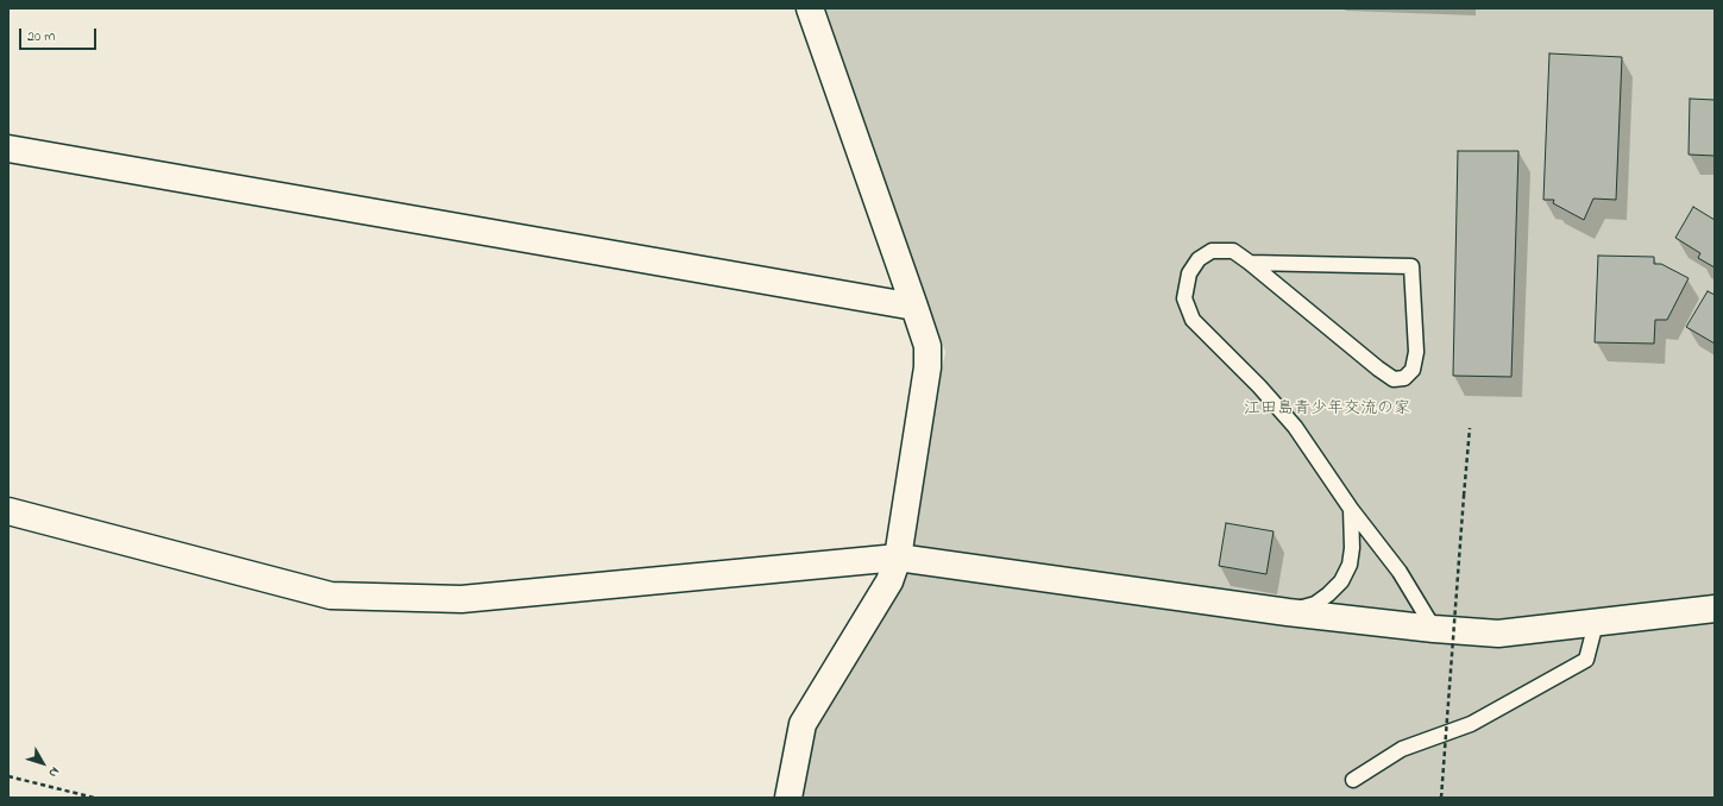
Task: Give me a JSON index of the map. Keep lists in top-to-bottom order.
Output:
{
  "parks": ["江田島青少年交流の家"],
  "scale_bar": "20 m",
  "north": "bottom right"
}
